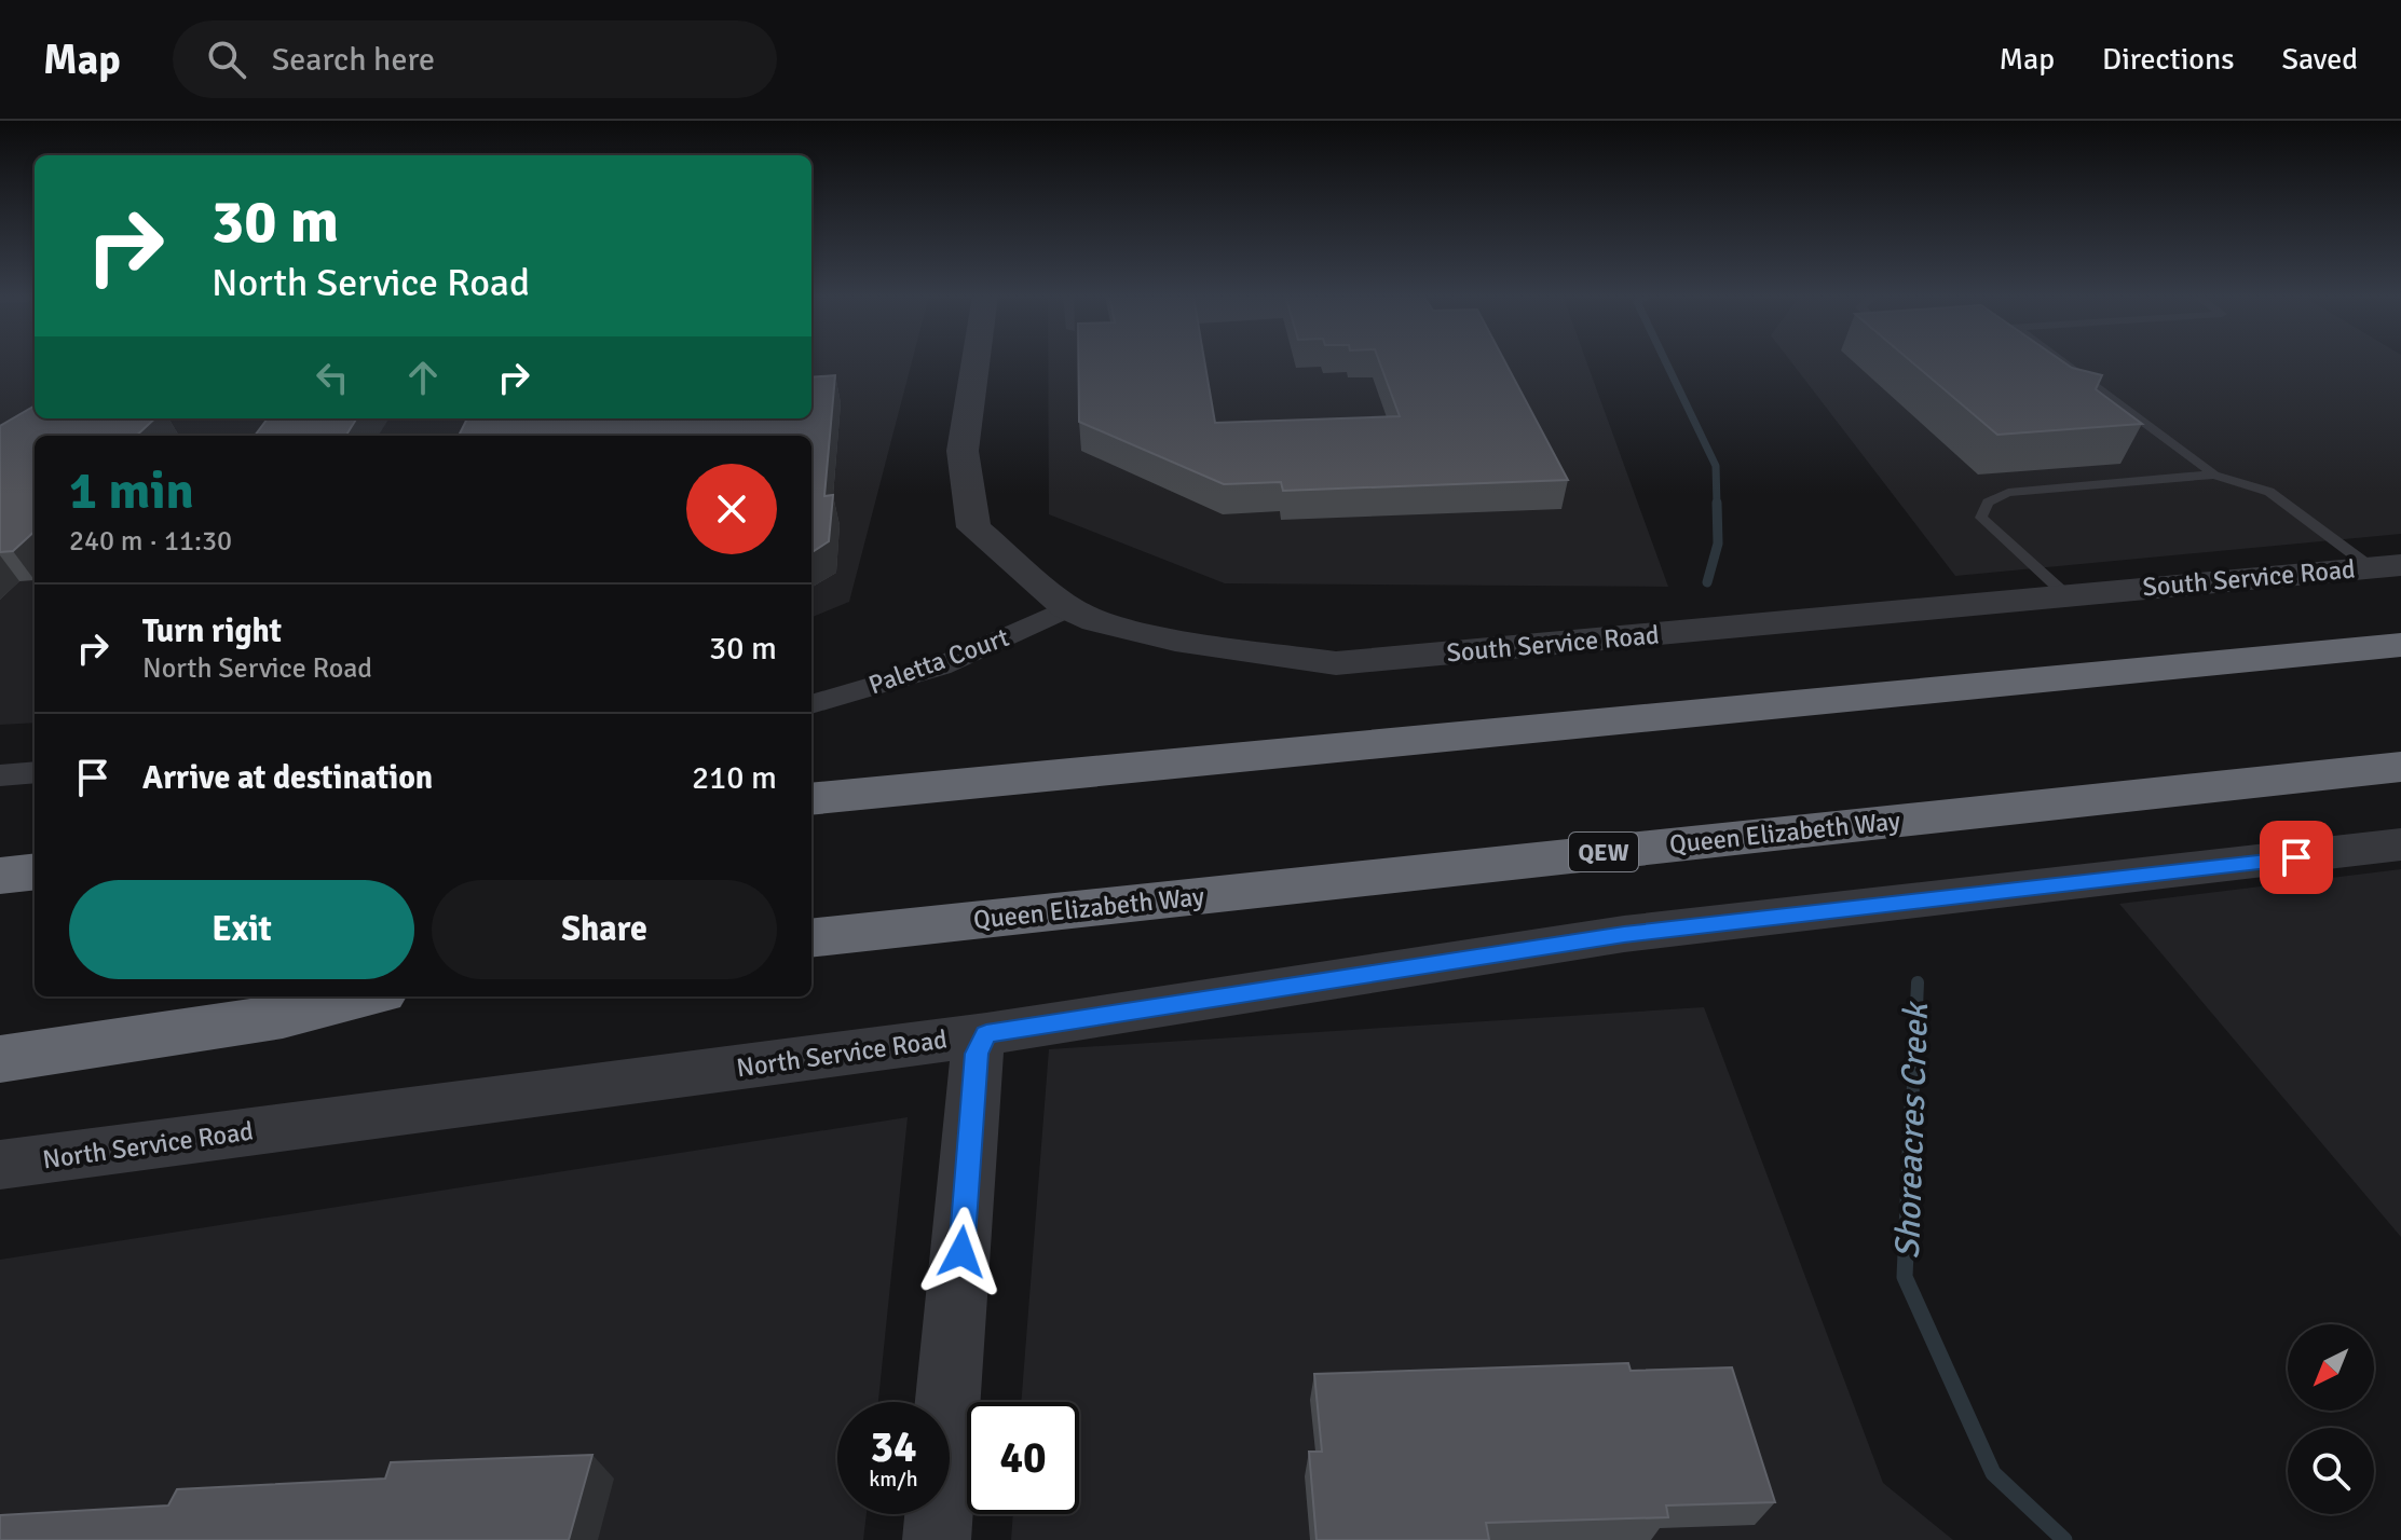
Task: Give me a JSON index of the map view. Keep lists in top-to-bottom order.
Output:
{
  "streets": {
    "highway": ["Queen Elizabeth Way", "QEW"],
    "street": ["South Service Road", "Paletta Court", "North Service Road"]
  },
  "crossings": [
    ["South Service Road", "Paletta Court"]
  ],
  "water": ["Shoreacres Creek"],
  "north": "bottom left",
  "page": {
    "header": "Map",
    "search": "Search here",
    "nav": ["Map", "Directions", "Saved"],
    "turn": ["30 m", "North Service Road"],
    "heading": ["1 min", "240 m · 11:30"],
    "list": [
      {
        "name": "Turn right",
        "note": "North Service Road",
        "value": "30 m"
      },
      {
        "name": "Arrive at destination",
        "value": "210 m"
      }
    ],
    "buttons": ["Exit", "Share"],
    "speed": "34 km/h",
    "limit": "40"
  }
}
